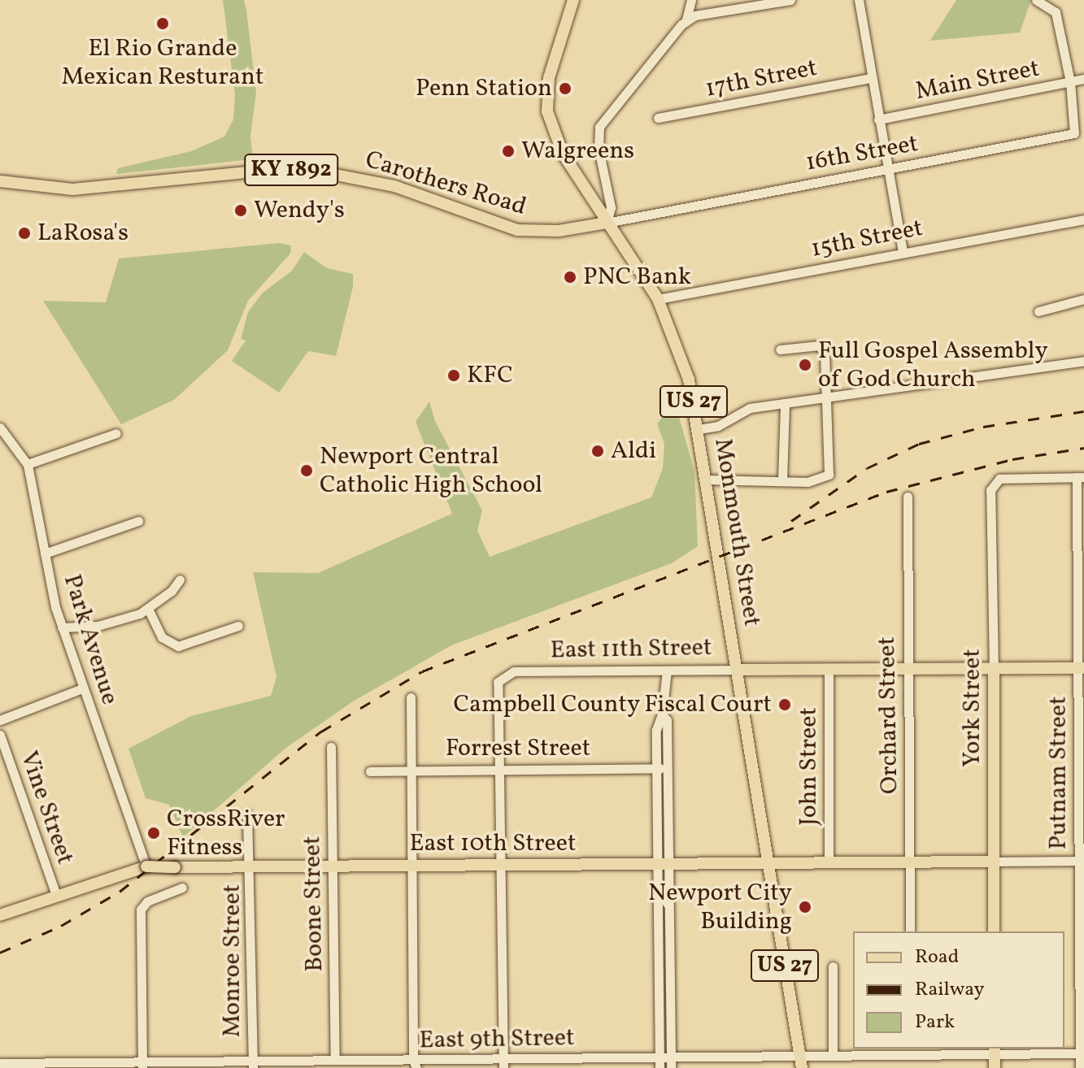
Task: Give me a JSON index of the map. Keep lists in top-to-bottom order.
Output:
{
  "streets": {
    "main road": [
      "KY 1892",
      "Carothers Road",
      "US 27",
      "Monmouth Street",
      "East 11th Street",
      "York Street",
      "East 10th Street"
    ],
    "street": [
      "17th Street",
      "Main Street",
      "16th Street",
      "15th Street",
      "Park Avenue",
      "Orchard Street",
      "Forrest Street",
      "John Street",
      "Putnam Street",
      "Vine Street",
      "Boone Street",
      "Monroe Street",
      "East 9th Street"
    ]
  },
  "crossings": [
    ["Main Street", "16th Street"],
    ["16th Street", "Carothers Road"],
    ["16th Street", "Monmouth Street"],
    ["Carothers Road", "Monmouth Street"],
    ["15th Street", "Monmouth Street"],
    ["Monmouth Street", "East 11th Street"],
    ["Monmouth Street", "East 10th Street"],
    ["Monmouth Street", "East 9th Street"],
    ["Park Avenue", "East 10th Street"],
    ["East 11th Street", "York Street"],
    ["East 11th Street", "Orchard Street"],
    ["East 11th Street", "Forrest Street"],
    ["East 11th Street", "John Street"],
    ["East 11th Street", "Putnam Street"],
    ["York Street", "Putnam Street"],
    ["York Street", "East 10th Street"],
    ["Orchard Street", "East 10th Street"],
    ["John Street", "East 10th Street"],
    ["Putnam Street", "East 9th Street"],
    ["Vine Street", "East 10th Street"],
    ["East 10th Street", "Boone Street"],
    ["East 10th Street", "Monroe Street"],
    ["Boone Street", "East 9th Street"],
    ["Monroe Street", "East 9th Street"]
  ],
  "places": [
    "El Rio Grande Mexican Resturant",
    "Penn Station",
    "Walgreens",
    "Wendy's",
    "LaRosa's",
    "PNC Bank",
    "Full Gospel Assembly of God Church",
    "KFC",
    "Aldi",
    "Newport Central Catholic High School",
    "Campbell County Fiscal Court",
    "CrossRiver Fitness",
    "Newport City Building"
  ],
  "legend": ["Road", "Railway", "Park"]
}
